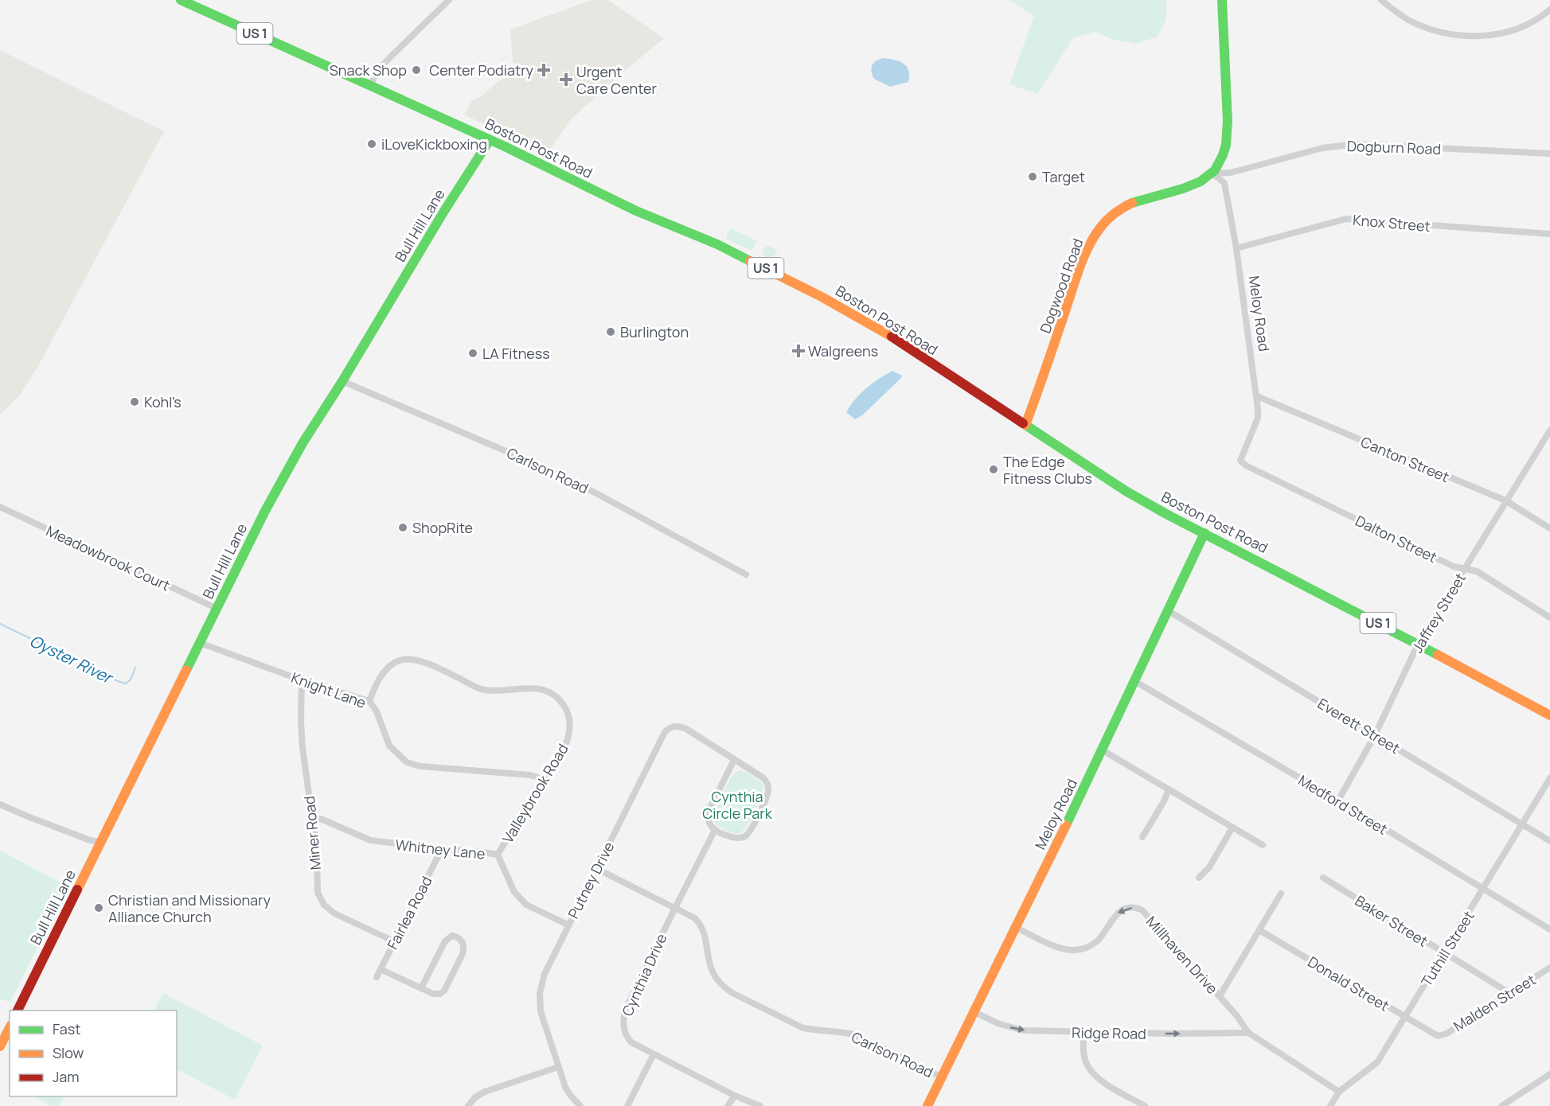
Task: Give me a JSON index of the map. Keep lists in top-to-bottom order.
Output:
{
  "streets": {
    "main road": [
      "US 1",
      "Boston Post Road",
      "Bull Hill Lane",
      "Dogwood Road",
      "Meloy Road"
    ],
    "street": [
      "Dogburn Road",
      "Knox Street",
      "Canton Street",
      "Carlson Road",
      "Dalton Street",
      "Meadowbrook Court",
      "Jaffrey Street",
      "Knight Lane",
      "Everett Street",
      "Valleybrook Road",
      "Medford Street",
      "Miner Road",
      "Whitney Lane",
      "Putney Drive",
      "Fairlea Road",
      "Baker Street",
      "Tuthill Street",
      "Millhaven Drive",
      "Cynthia Drive",
      "Donald Street",
      "Malden Street",
      "Ridge Road"
    ]
  },
  "crossings": [
    ["Dogburn Road", "Dogwood Road"],
    ["Dogburn Road", "Meloy Road"],
    ["Boston Post Road", "Bull Hill Lane"],
    ["Boston Post Road", "Dogwood Road"],
    ["Boston Post Road", "Meloy Road"],
    ["Boston Post Road", "Jaffrey Street"],
    ["Knox Street", "Meloy Road"],
    ["Bull Hill Lane", "Carlson Road"],
    ["Bull Hill Lane", "Meadowbrook Court"],
    ["Bull Hill Lane", "Knight Lane"],
    ["Dogwood Road", "Meloy Road"],
    ["Meloy Road", "Canton Street"],
    ["Meloy Road", "Carlson Road"],
    ["Meloy Road", "Dalton Street"],
    ["Meloy Road", "Everett Street"],
    ["Meloy Road", "Medford Street"],
    ["Meloy Road", "Millhaven Drive"],
    ["Meloy Road", "Ridge Road"],
    ["Canton Street", "Jaffrey Street"],
    ["Carlson Road", "Putney Drive"],
    ["Carlson Road", "Cynthia Drive"],
    ["Dalton Street", "Jaffrey Street"],
    ["Jaffrey Street", "Everett Street"],
    ["Jaffrey Street", "Medford Street"],
    ["Knight Lane", "Valleybrook Road"],
    ["Knight Lane", "Miner Road"],
    ["Everett Street", "Tuthill Street"],
    ["Valleybrook Road", "Whitney Lane"],
    ["Medford Street", "Tuthill Street"],
    ["Miner Road", "Whitney Lane"],
    ["Miner Road", "Fairlea Road"],
    ["Whitney Lane", "Putney Drive"],
    ["Whitney Lane", "Fairlea Road"],
    ["Baker Street", "Tuthill Street"],
    ["Baker Street", "Malden Street"],
    ["Tuthill Street", "Millhaven Drive"],
    ["Tuthill Street", "Donald Street"],
    ["Millhaven Drive", "Ridge Road"],
    ["Donald Street", "Malden Street"]
  ],
  "one_way": ["Millhaven Drive", "Ridge Road"],
  "water": ["Oyster River"],
  "parks": ["Cynthia Circle Park"],
  "places": {
    "other": [
      "Snack Shop",
      "iLoveKickboxing",
      "Target",
      "Burlington",
      "LA Fitness",
      "Kohl's",
      "The Edge Fitness Clubs",
      "ShopRite",
      "Christian and Missionary Alliance Church"
    ],
    "health": ["Center Podiatry", "Urgent Care Center", "Walgreens"]
  },
  "legend": ["Fast", "Slow", "Jam"]
}
